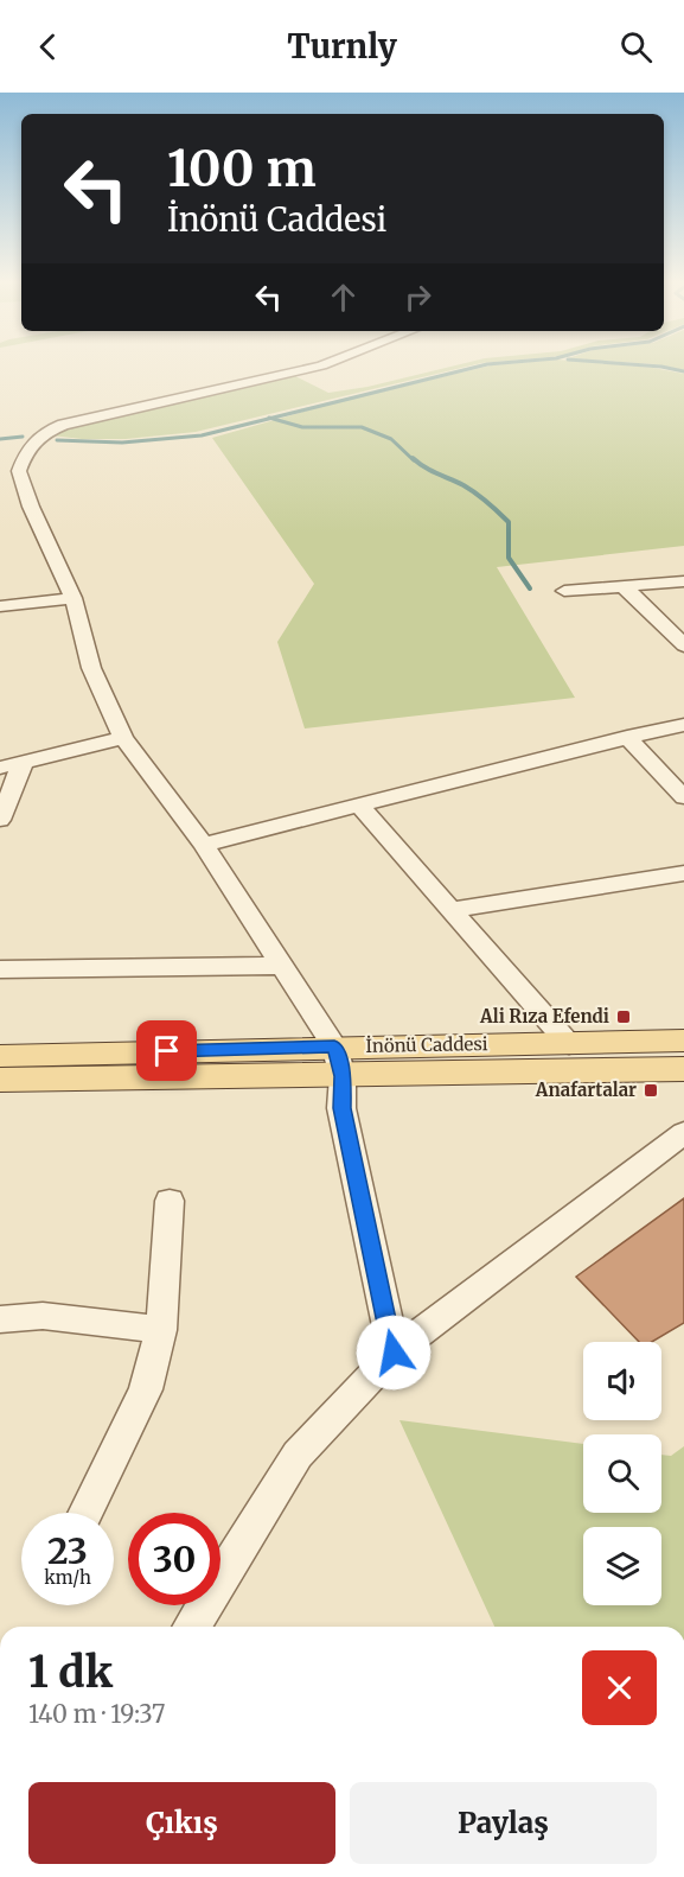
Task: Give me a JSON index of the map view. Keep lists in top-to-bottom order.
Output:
{
  "streets": {
    "main road": ["İnönü Caddesi"]
  },
  "places": {
    "transit": ["Ali Rıza Efendi", "Anafartalar"]
  },
  "page": {
    "header": "Turnly",
    "turn": ["100 m", "İnönü Caddesi"],
    "speed": "23 km/h",
    "limit": "30",
    "heading": ["1 dk", "140 m · 19:37"],
    "buttons": ["Çıkış", "Paylaş"]
  }
}
